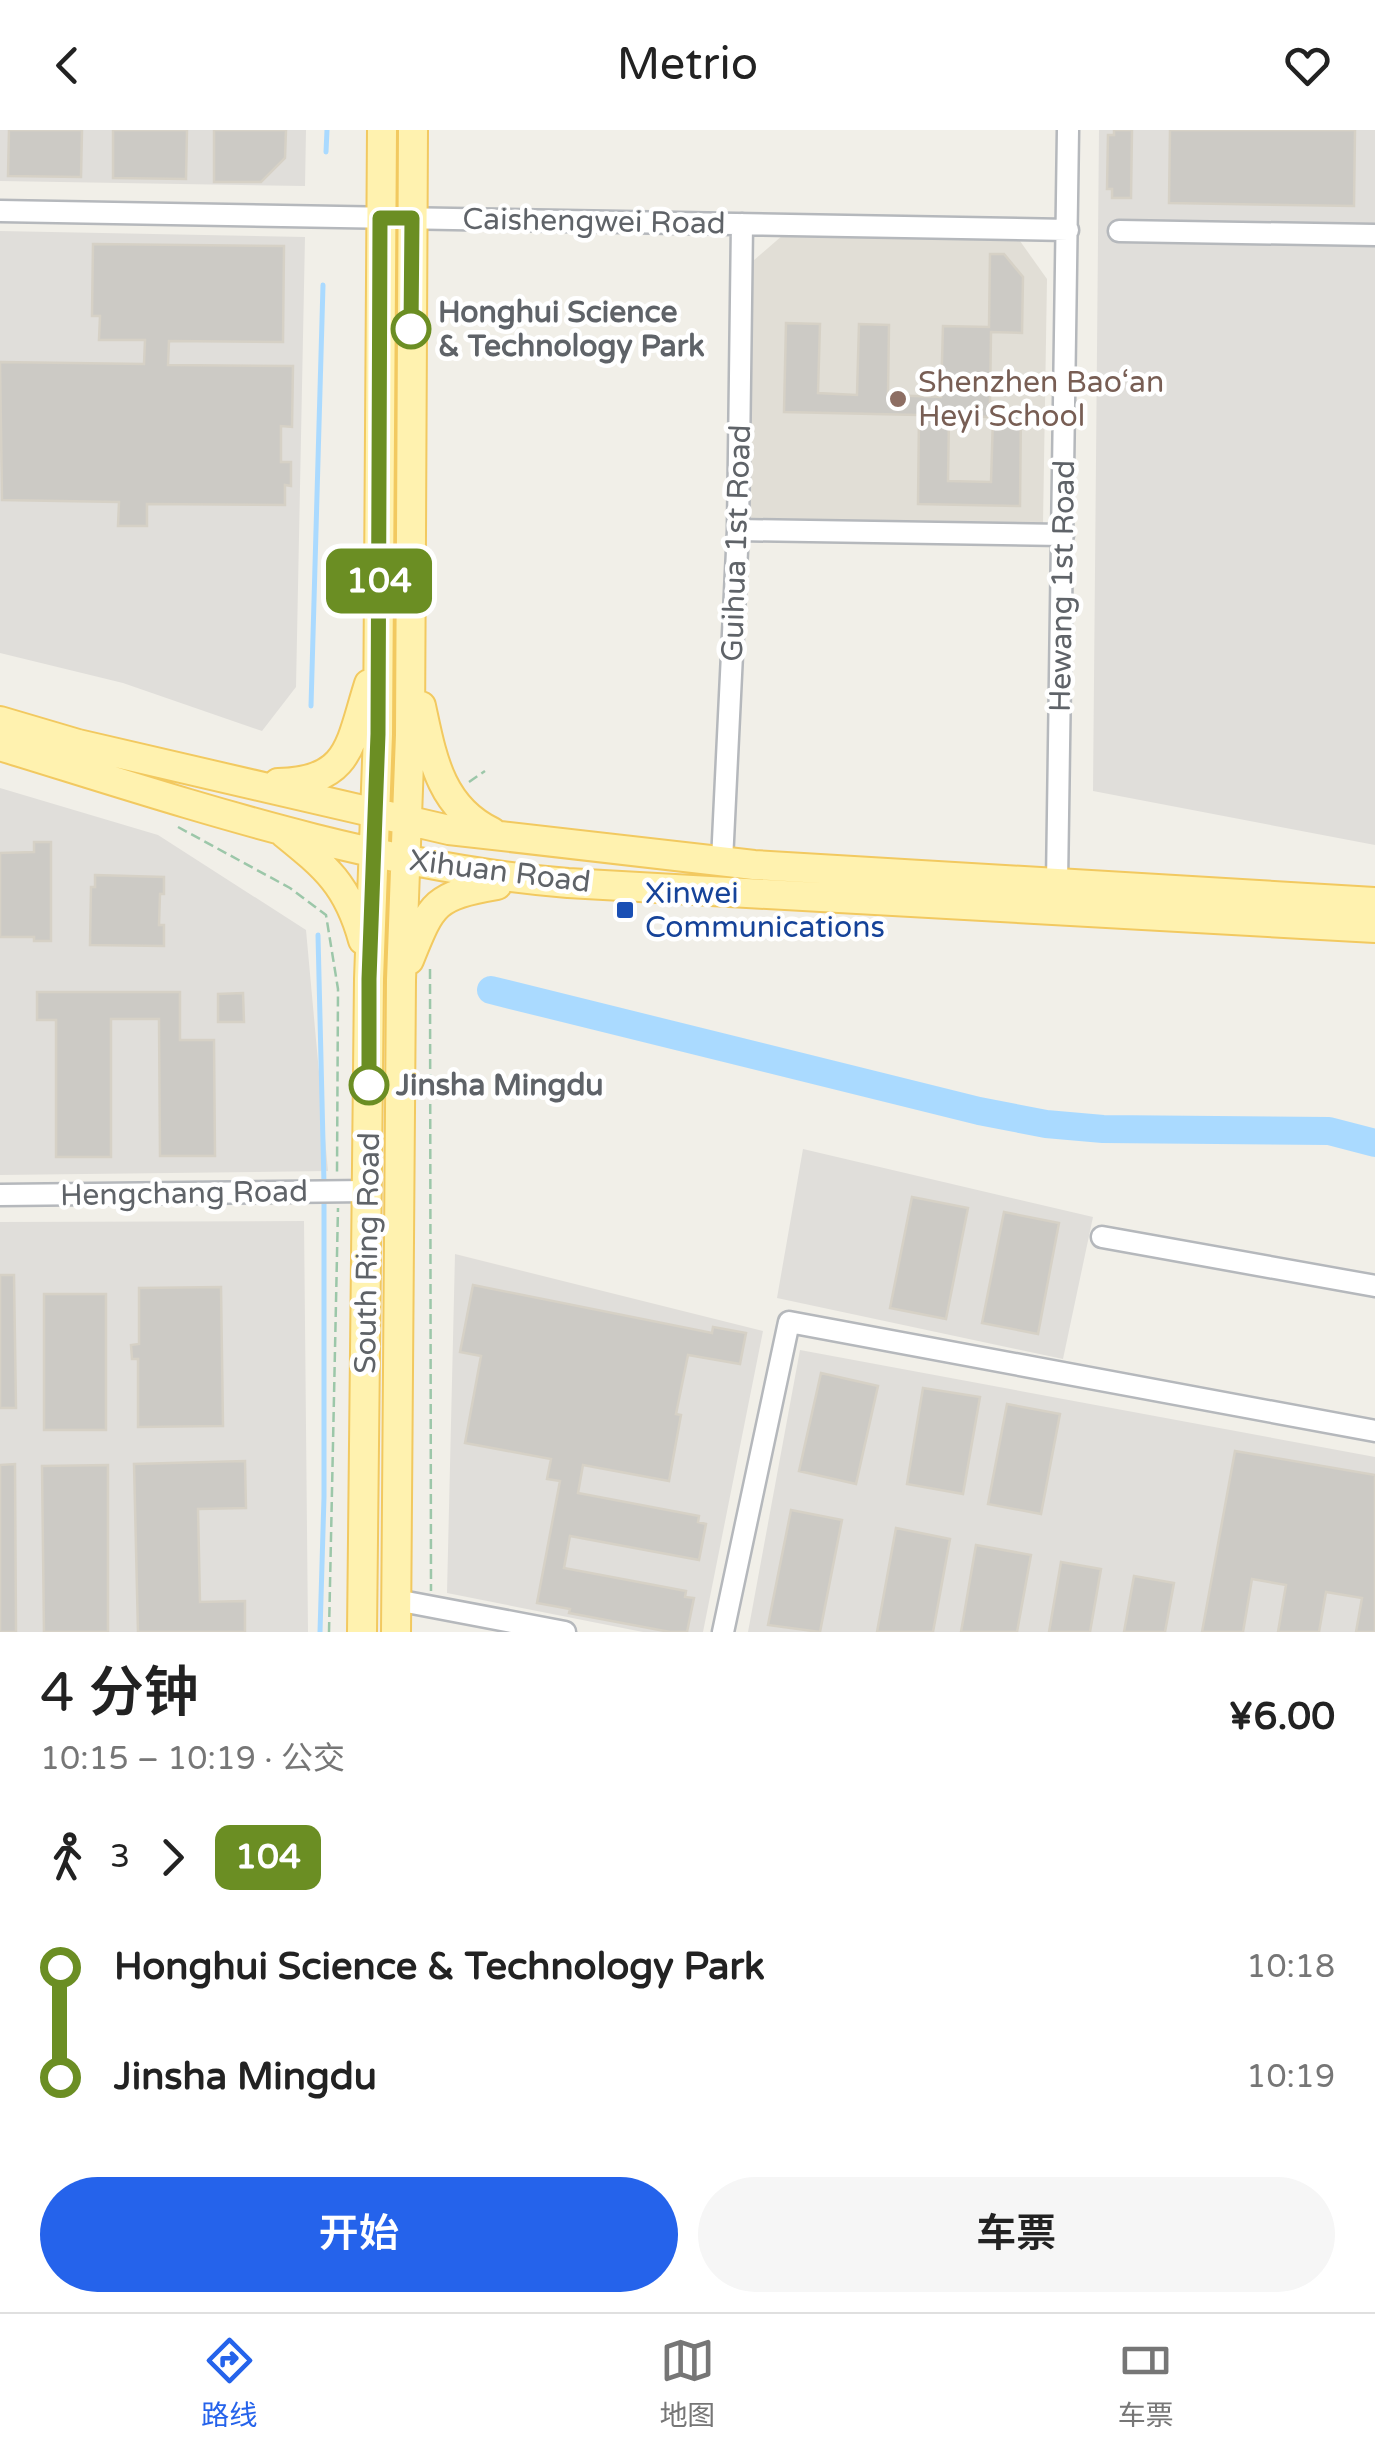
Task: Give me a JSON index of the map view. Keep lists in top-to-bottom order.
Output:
{
  "streets": {
    "main road": ["Xihuan Road", "South Ring Road"],
    "street": [
      "Caishengwei Road",
      "Guihua 1st Road",
      "Hewang 1st Road",
      "Hengchang Road"
    ]
  },
  "crossings": [
    ["Caishengwei Road", "Guihua 1st Road"],
    ["Caishengwei Road", "Hewang 1st Road"],
    ["Caishengwei Road", "South Ring Road"],
    ["Guihua 1st Road", "Xihuan Road"],
    ["Hewang 1st Road", "Xihuan Road"],
    ["Xihuan Road", "South Ring Road"],
    ["Hengchang Road", "South Ring Road"]
  ],
  "places": {
    "other": ["Honghui Science & Technology Park", "Shenzhen Bao‘an Heyi School", "Jinsha Mingdu"],
    "transit": ["Xinwei Communications"]
  },
  "lines": ["bus line 104"],
  "page": {
    "header": "Metrio",
    "on_map": "104",
    "heading": ["4 分钟", "10:15 – 10:19 · 公交", "¥6.00"],
    "legs": ["3", "104"],
    "list": [
      {
        "name": "Honghui Science & Technology Park",
        "value": "10:18"
      },
      {
        "name": "Jinsha Mingdu",
        "value": "10:19"
      }
    ],
    "buttons": ["开始", "车票"],
    "tabs": ["路线", "地图", "车票"]
  }
}
